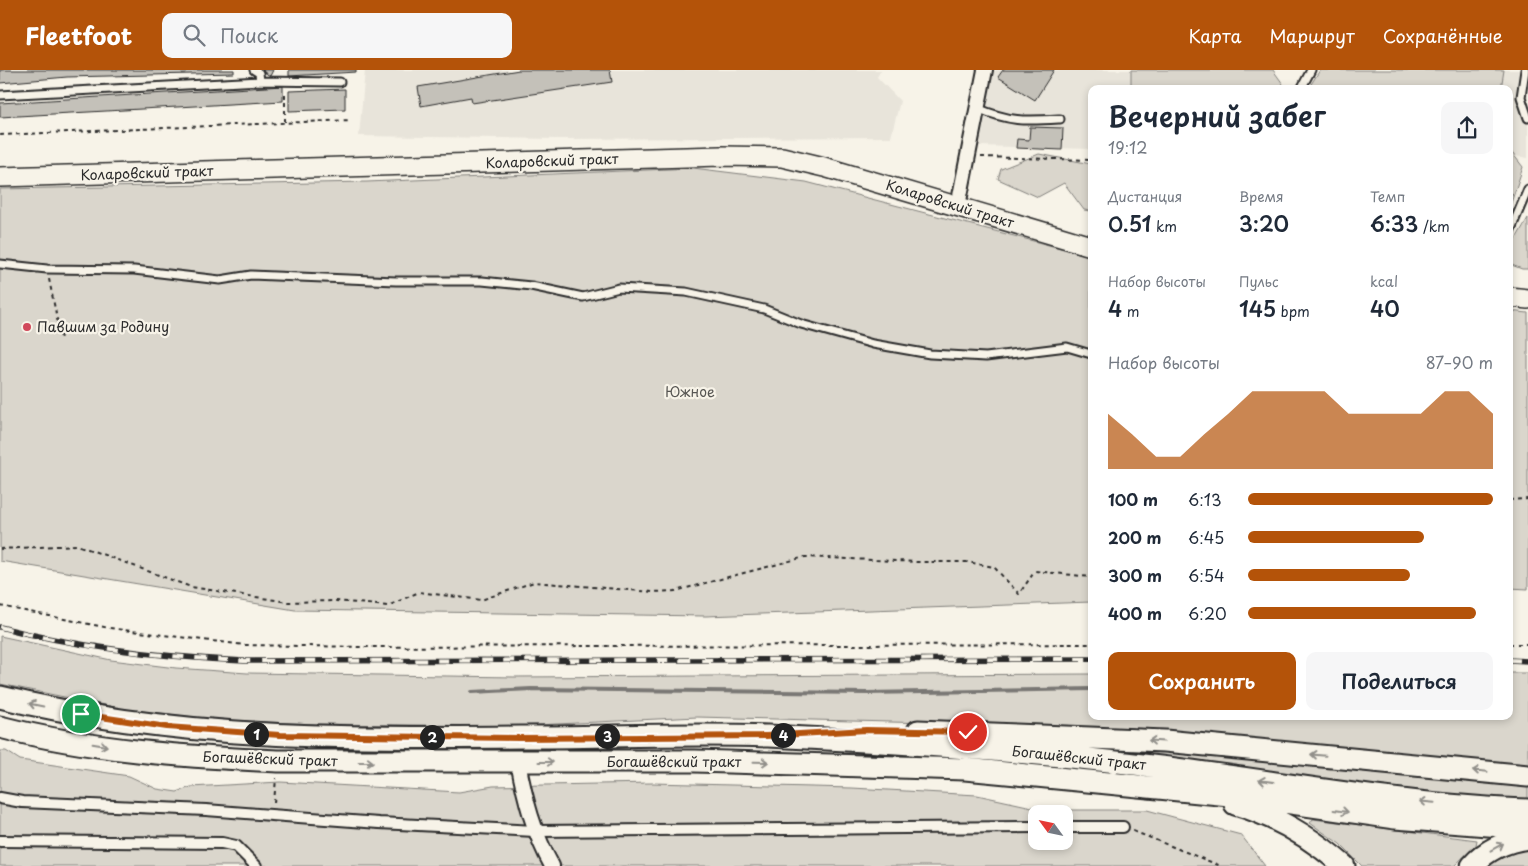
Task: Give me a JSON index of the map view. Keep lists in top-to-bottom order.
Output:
{
  "streets": {
    "main road": ["Коларовский тракт", "Богашёвский тракт"]
  },
  "parks": ["Южное"],
  "places": ["Павшим за Родину"],
  "north": "top left",
  "page": {
    "header": "Fleetfoot",
    "search": "Поиск",
    "nav": ["Карта", "Маршрут", "Сохранённые"],
    "heading": ["Вечерний забег", "19:12"],
    "stats": [
      ["Дистанция", "0.51 km"],
      ["Время", "3:20"],
      ["Темп", "6:33 /km"],
      ["Набор высоты", "4 m"],
      ["Пульс", "145 bpm"],
      ["kcal", "40"]
    ],
    "chart": ["Набор высоты", "87–90 m"],
    "list": [
      {
        "name": "100 m",
        "note": "6:13"
      },
      {
        "name": "200 m",
        "note": "6:45"
      },
      {
        "name": "300 m",
        "note": "6:54"
      },
      {
        "name": "400 m",
        "note": "6:20"
      }
    ],
    "buttons": ["Сохранить", "Поделиться"],
    "pins": [
      "1",
      "4",
      "3",
      "2"
    ]
  }
}
